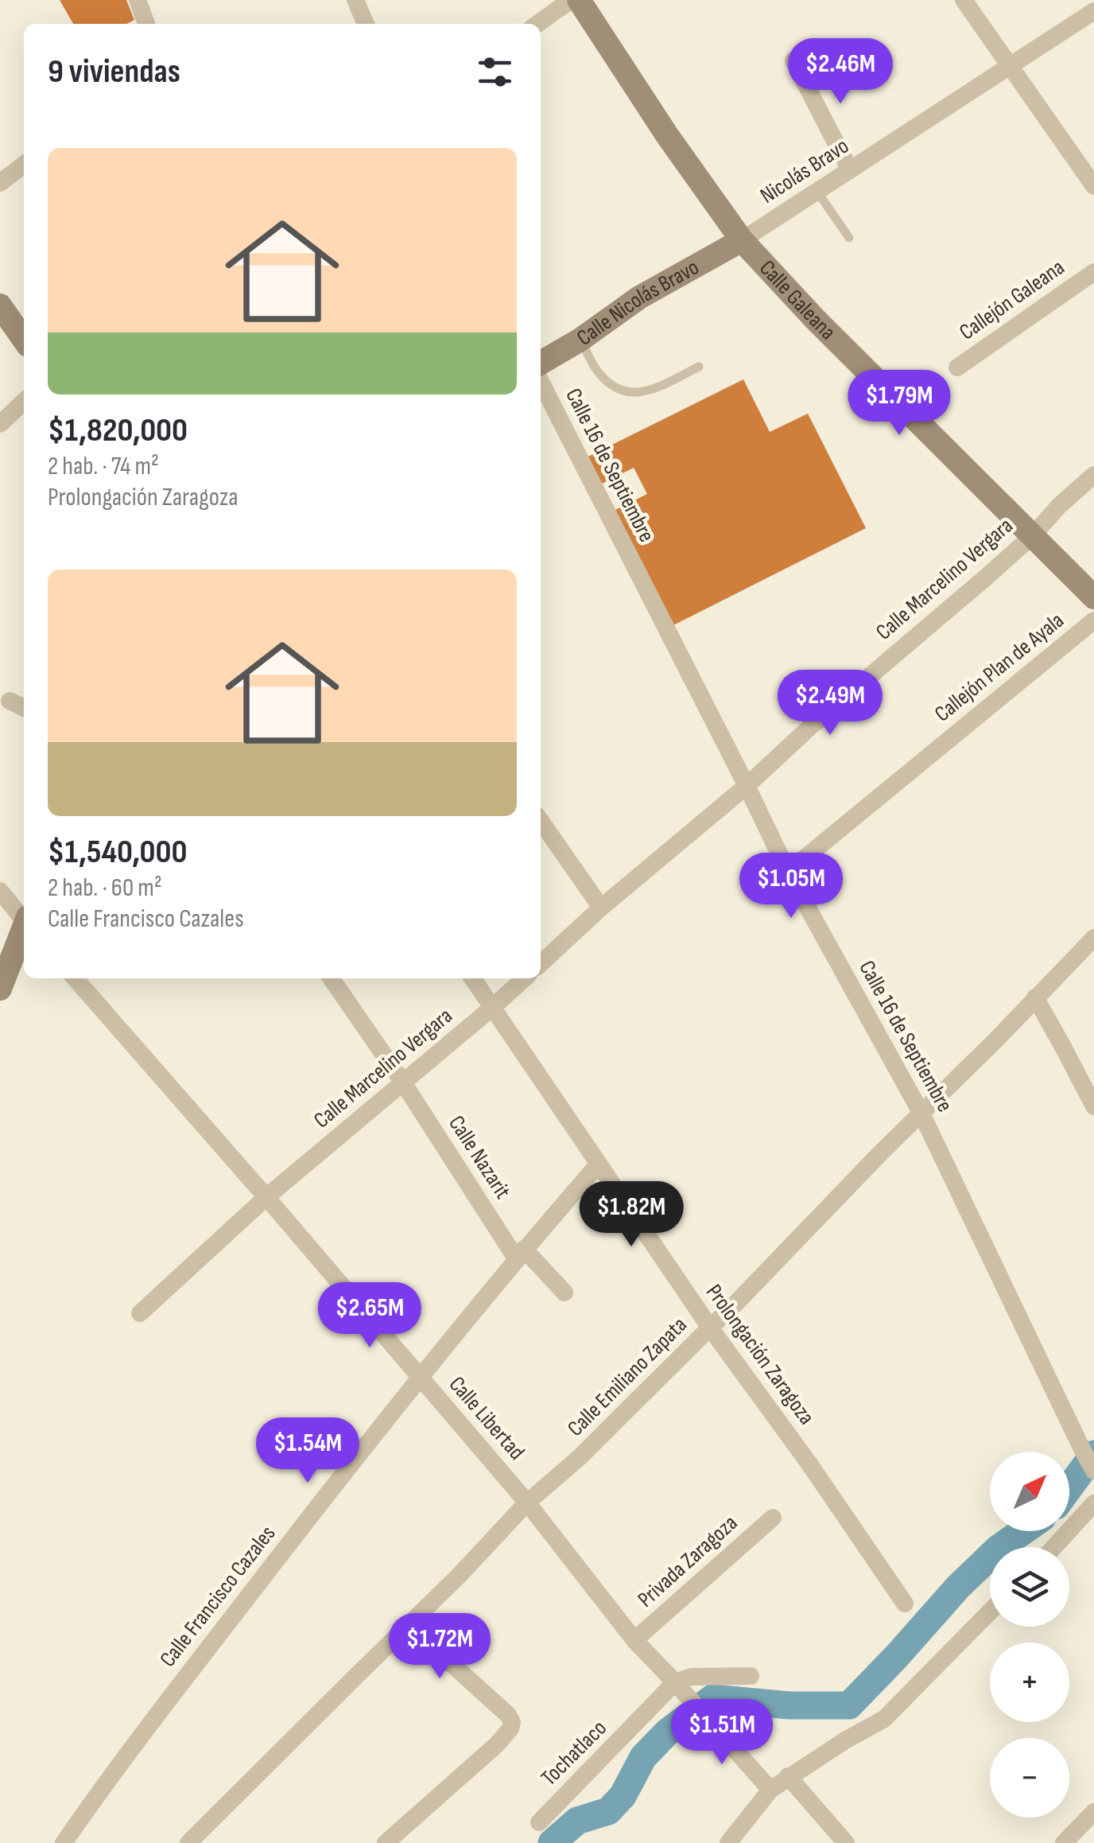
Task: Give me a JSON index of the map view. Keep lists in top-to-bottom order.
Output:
{
  "streets": {
    "main road": ["Calle Galeana", "Calle Nicolás Bravo"],
    "street": [
      "Nicolás Bravo",
      "Callejón Galeana",
      "Calle 16 de Septiembre",
      "Calle Marcelino Vergara",
      "Callejón Plan de Ayala",
      "Calle Nazarit",
      "Prolongación Zaragoza",
      "Calle Emiliano Zapata",
      "Calle Libertad",
      "Privada Zaragoza",
      "Calle Francisco Cazales",
      "Tochatlaco"
    ]
  },
  "crossings": [
    ["Nicolás Bravo", "Calle Galeana"],
    ["Nicolás Bravo", "Calle Nicolás Bravo"],
    ["Calle Galeana", "Calle Nicolás Bravo"],
    ["Calle Galeana", "Calle Marcelino Vergara"],
    ["Calle 16 de Septiembre", "Calle Marcelino Vergara"],
    ["Calle 16 de Septiembre", "Callejón Plan de Ayala"],
    ["Calle 16 de Septiembre", "Calle Emiliano Zapata"],
    ["Calle Marcelino Vergara", "Calle Nazarit"],
    ["Calle Marcelino Vergara", "Prolongación Zaragoza"],
    ["Calle Marcelino Vergara", "Calle Libertad"],
    ["Calle Nazarit", "Calle Francisco Cazales"],
    ["Prolongación Zaragoza", "Calle Emiliano Zapata"],
    ["Prolongación Zaragoza", "Calle Francisco Cazales"],
    ["Calle Emiliano Zapata", "Calle Libertad"],
    ["Calle Libertad", "Privada Zaragoza"],
    ["Calle Libertad", "Calle Francisco Cazales"],
    ["Calle Libertad", "Tochatlaco"]
  ],
  "north": "top right",
  "page": {
    "heading": "9 viviendas",
    "price": [
      "$2.46M",
      "$1.79M",
      "$2.49M",
      "$1.05M",
      "$1.82M",
      "$2.65M",
      "$1.54M",
      "$1.72M",
      "$1.51M"
    ],
    "list": [
      {
        "name": "$1,820,000",
        "note": "2 hab. · 74 m² · Prolongación Zaragoza"
      },
      {
        "name": "$1,540,000",
        "note": "2 hab. · 60 m² · Calle Francisco Cazales"
      }
    ],
    "map_buttons": ["+", "−"]
  }
}
